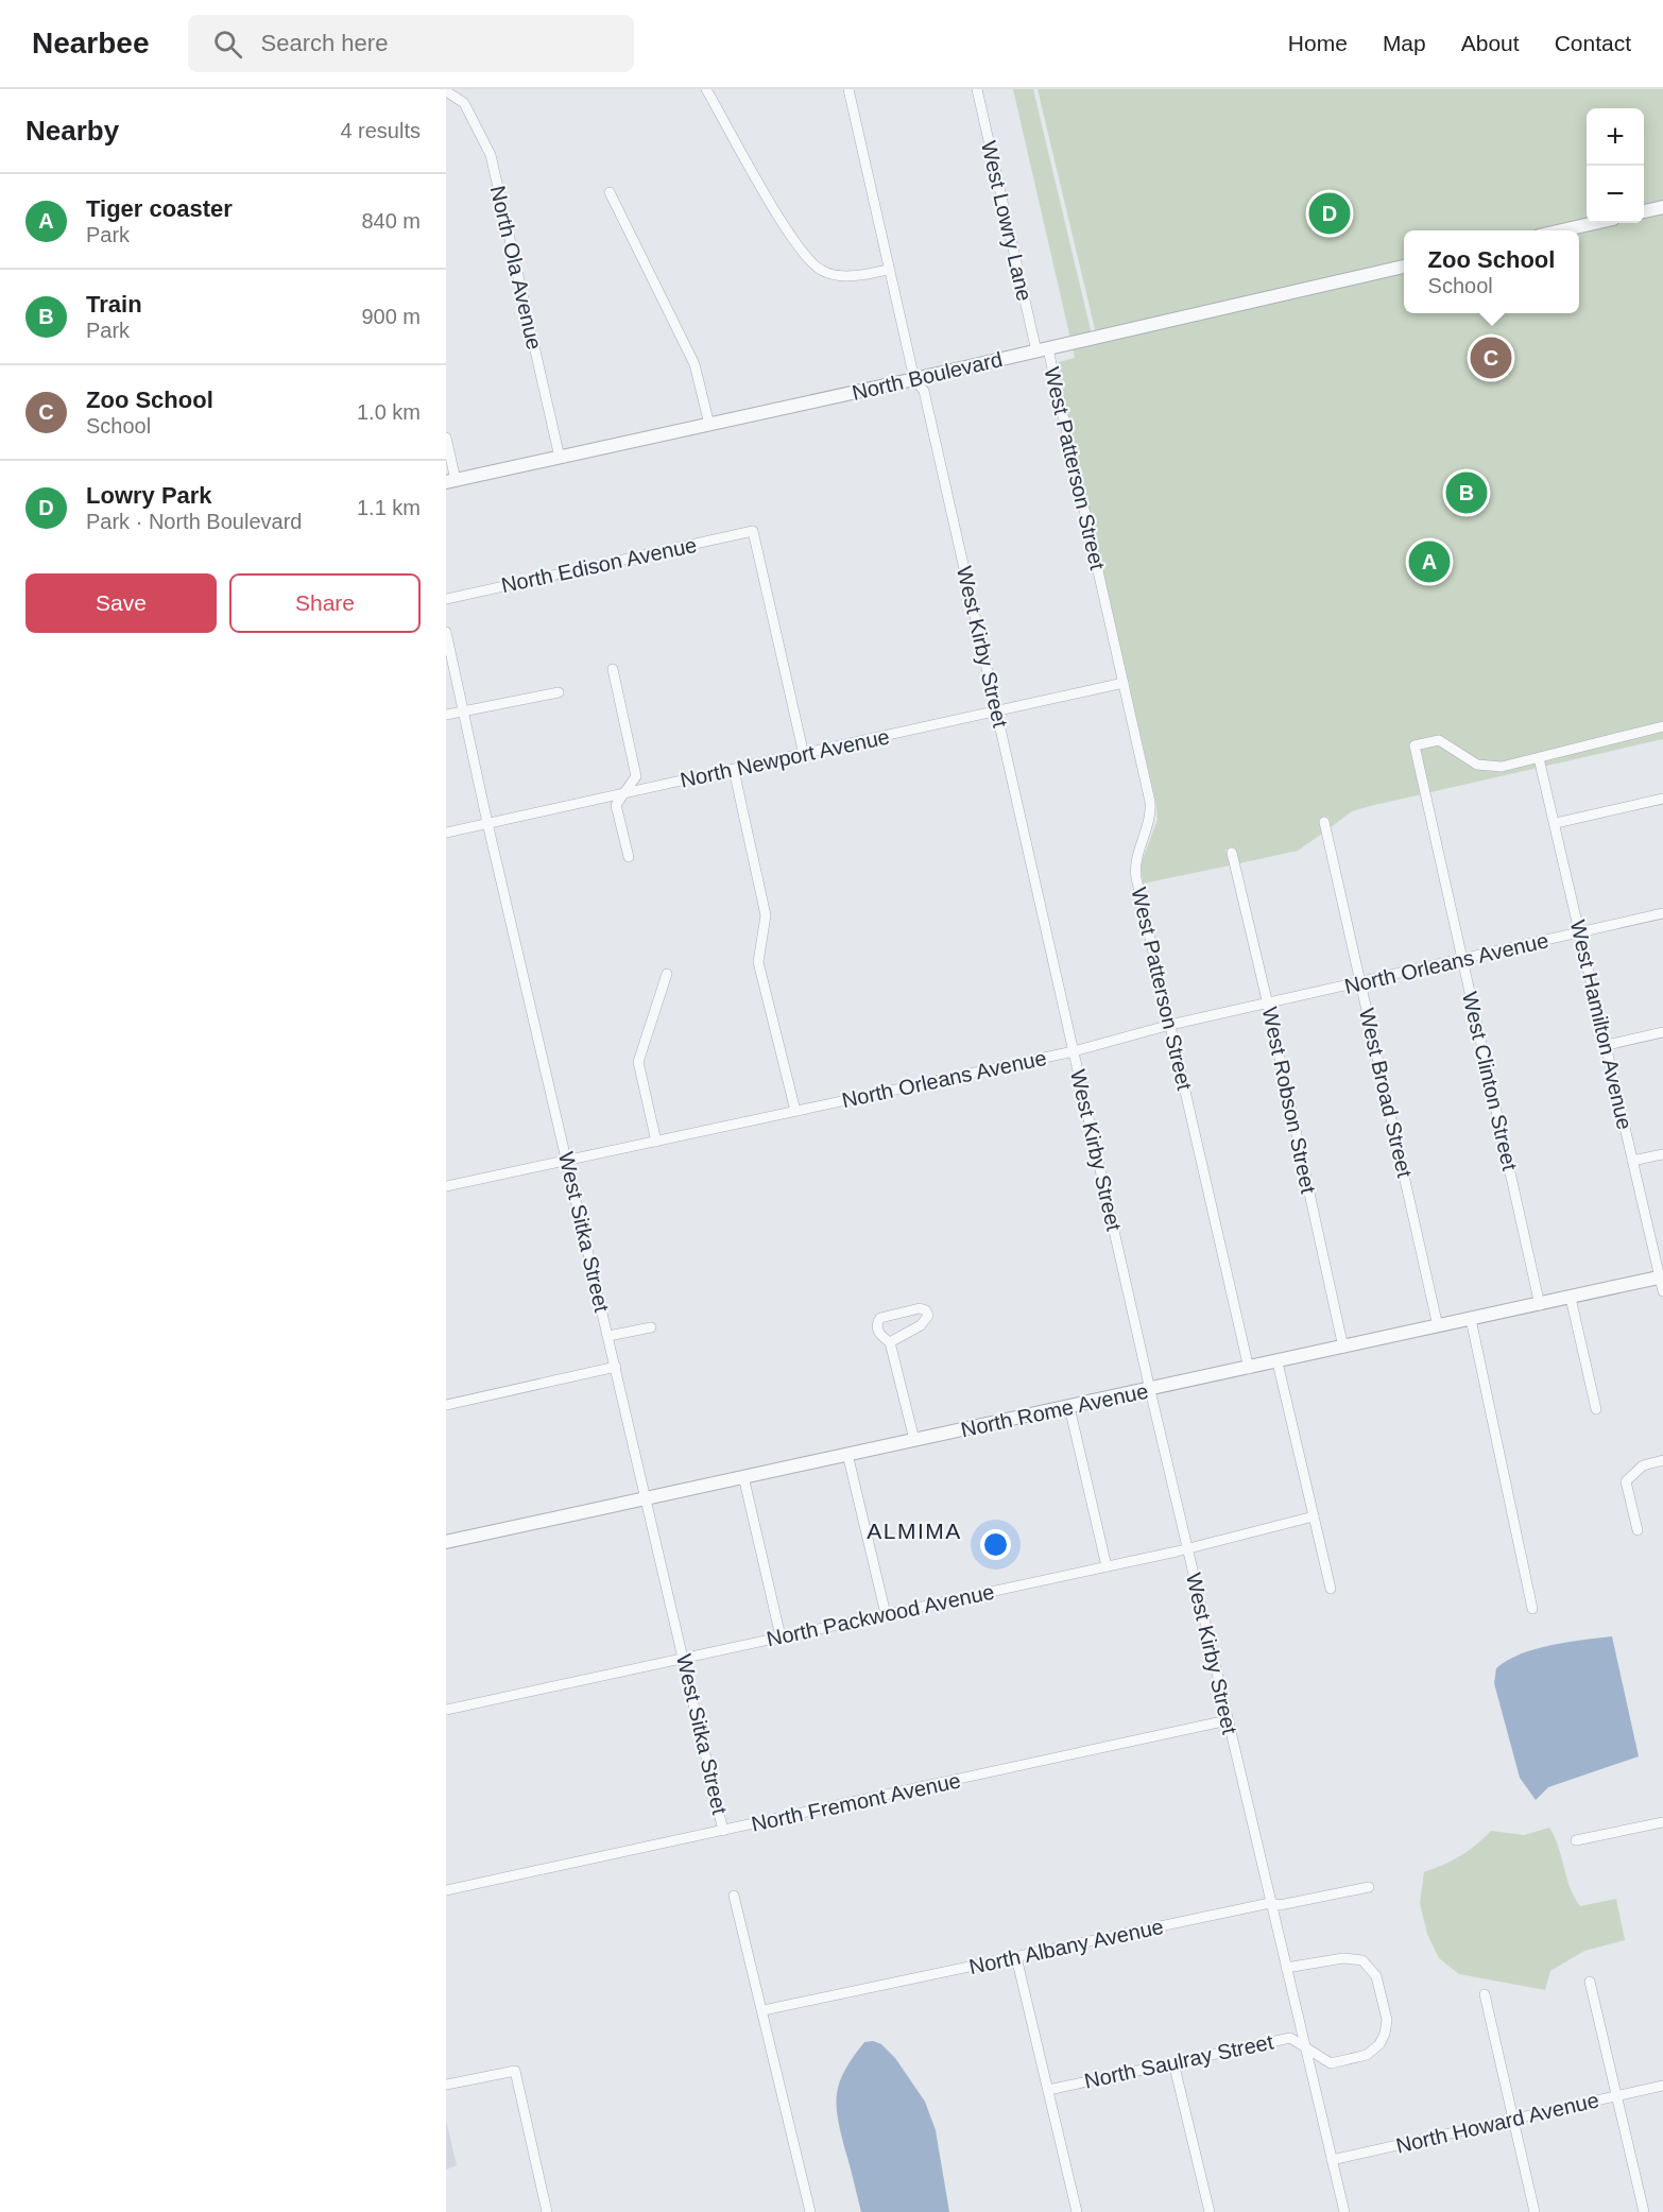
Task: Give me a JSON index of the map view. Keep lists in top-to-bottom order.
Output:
{
  "streets": {
    "street": [
      "West Lowry Lane",
      "North Ola Avenue",
      "North Boulevard",
      "West Patterson Street",
      "North Edison Avenue",
      "West Kirby Street",
      "North Newport Avenue",
      "North Orleans Avenue",
      "West Hamilton Avenue",
      "West Clinton Street",
      "West Broad Street",
      "West Robson Street",
      "West Sitka Street",
      "North Rome Avenue",
      "North Packwood Avenue",
      "North Fremont Avenue",
      "North Albany Avenue",
      "North Saulray Street",
      "North Howard Avenue"
    ]
  },
  "crossings": [
    ["West Lowry Lane", "North Boulevard"],
    ["West Lowry Lane", "West Patterson Street"],
    ["North Ola Avenue", "North Boulevard"],
    ["North Boulevard", "West Patterson Street"],
    ["North Boulevard", "West Kirby Street"],
    ["West Patterson Street", "North Newport Avenue"],
    ["West Patterson Street", "North Orleans Avenue"],
    ["West Patterson Street", "North Rome Avenue"],
    ["North Edison Avenue", "North Newport Avenue"],
    ["West Kirby Street", "North Newport Avenue"],
    ["West Kirby Street", "North Orleans Avenue"],
    ["West Kirby Street", "North Rome Avenue"],
    ["West Kirby Street", "North Packwood Avenue"],
    ["West Kirby Street", "North Fremont Avenue"],
    ["West Kirby Street", "North Albany Avenue"],
    ["West Kirby Street", "North Saulray Street"],
    ["West Kirby Street", "North Howard Avenue"],
    ["North Newport Avenue", "West Sitka Street"],
    ["North Orleans Avenue", "West Hamilton Avenue"],
    ["North Orleans Avenue", "West Clinton Street"],
    ["North Orleans Avenue", "West Broad Street"],
    ["North Orleans Avenue", "West Robson Street"],
    ["North Orleans Avenue", "West Sitka Street"],
    ["West Hamilton Avenue", "West Clinton Street"],
    ["West Hamilton Avenue", "North Rome Avenue"],
    ["West Clinton Street", "North Rome Avenue"],
    ["West Broad Street", "North Rome Avenue"],
    ["West Robson Street", "North Rome Avenue"],
    ["West Sitka Street", "North Rome Avenue"],
    ["West Sitka Street", "North Packwood Avenue"],
    ["West Sitka Street", "North Fremont Avenue"]
  ],
  "districts": ["ALMIMA"],
  "page": {
    "header": "Nearbee",
    "search": "Search here",
    "nav": [
      "Home",
      "Map",
      "About",
      "Contact"
    ],
    "heading": ["Nearby", "4 results"],
    "map_buttons": ["+", "−"],
    "list": [
      {
        "mark": "A",
        "name": "Tiger coaster",
        "note": "Park",
        "value": "840 m"
      },
      {
        "mark": "B",
        "name": "Train",
        "note": "Park",
        "value": "900 m"
      },
      {
        "mark": "C",
        "name": "Zoo School",
        "note": "School",
        "value": "1.0 km"
      },
      {
        "mark": "D",
        "name": "Lowry Park",
        "note": "Park · North Boulevard",
        "value": "1.1 km"
      }
    ],
    "pins": [
      "D",
      "C",
      "B",
      "A"
    ],
    "popup": ["Zoo School", "School"],
    "buttons": ["Save", "Share"]
  }
}
